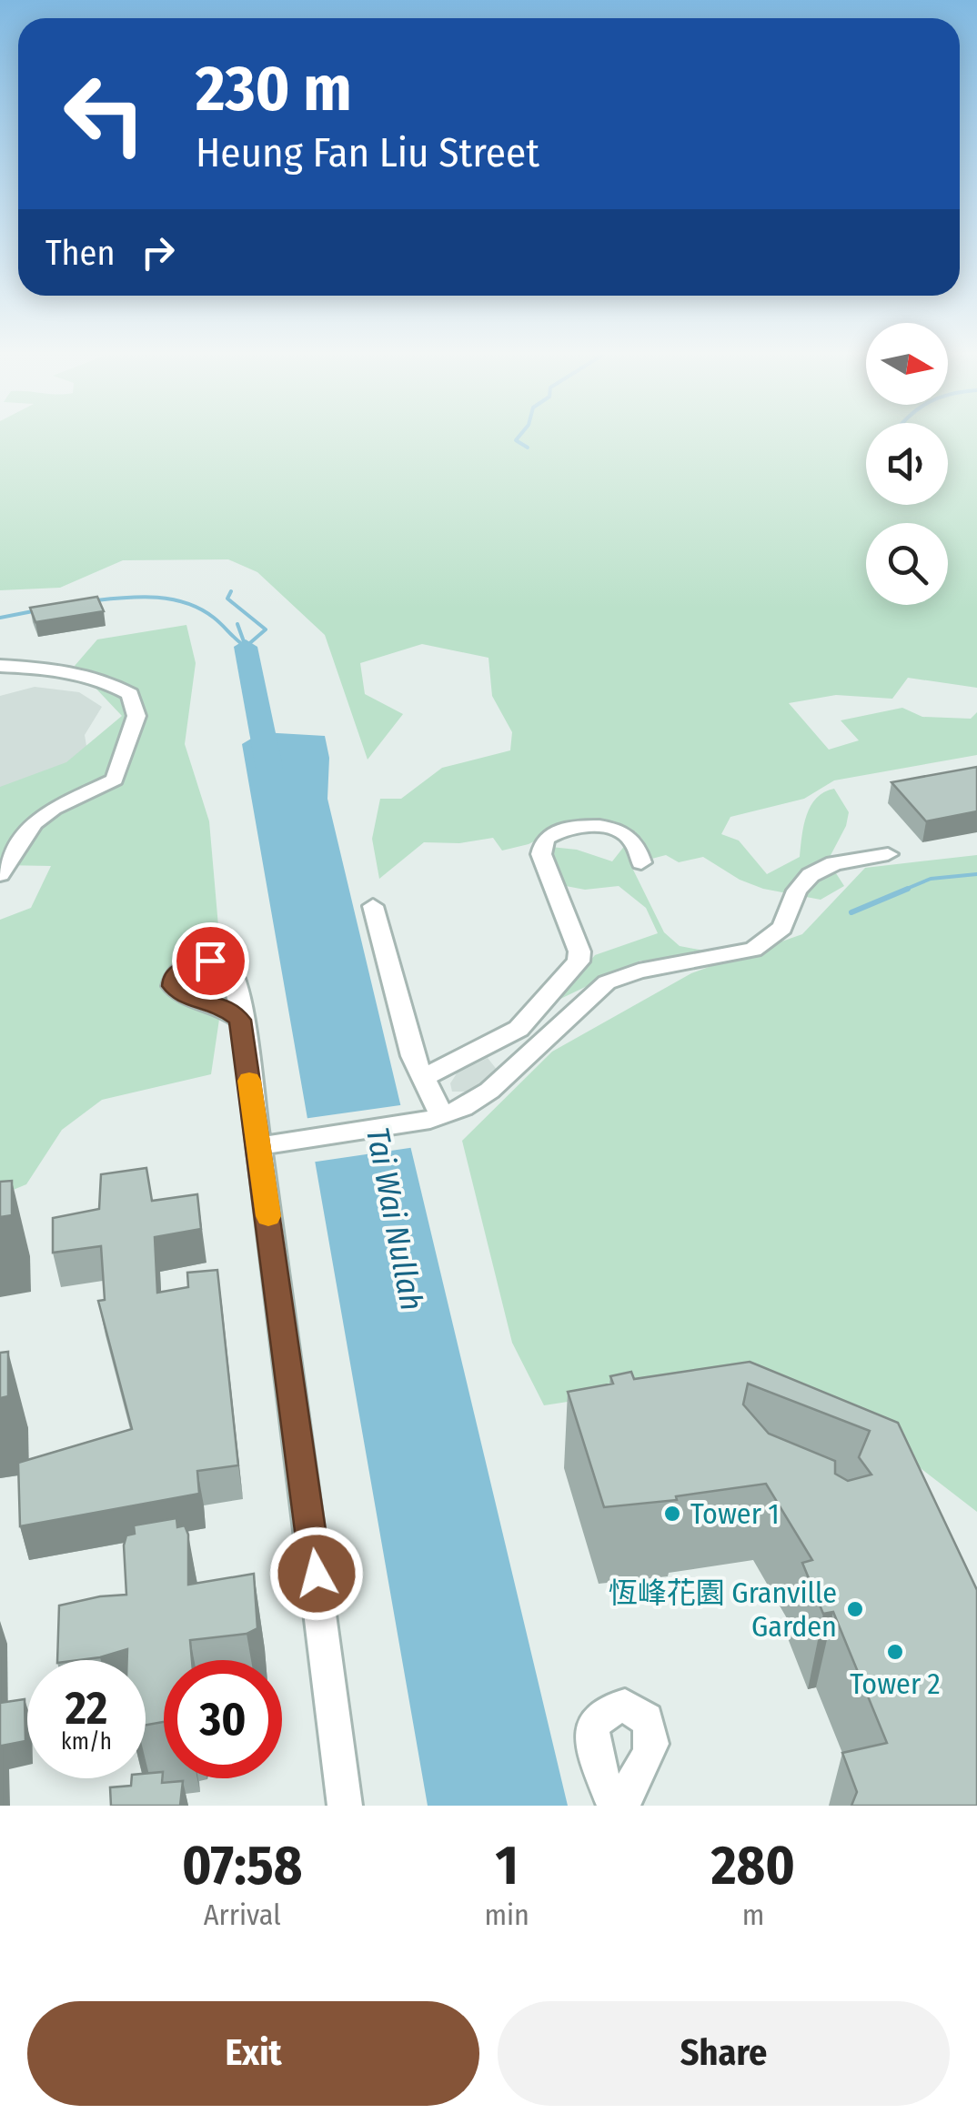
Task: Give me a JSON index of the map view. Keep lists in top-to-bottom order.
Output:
{
  "water": ["Tai Wai Nullah"],
  "places": ["Tower 1", "恆峰花園 Granville Garden", "Tower 2"],
  "north": "right",
  "page": {
    "turn": ["230 m", "Heung Fan Liu Street"],
    "then": "Then",
    "speed": "22 km/h",
    "limit": "30",
    "eta": [
      "07:58",
      "Arrival",
      "1",
      "min",
      "280",
      "m"
    ],
    "buttons": ["Exit", "Share"]
  }
}
